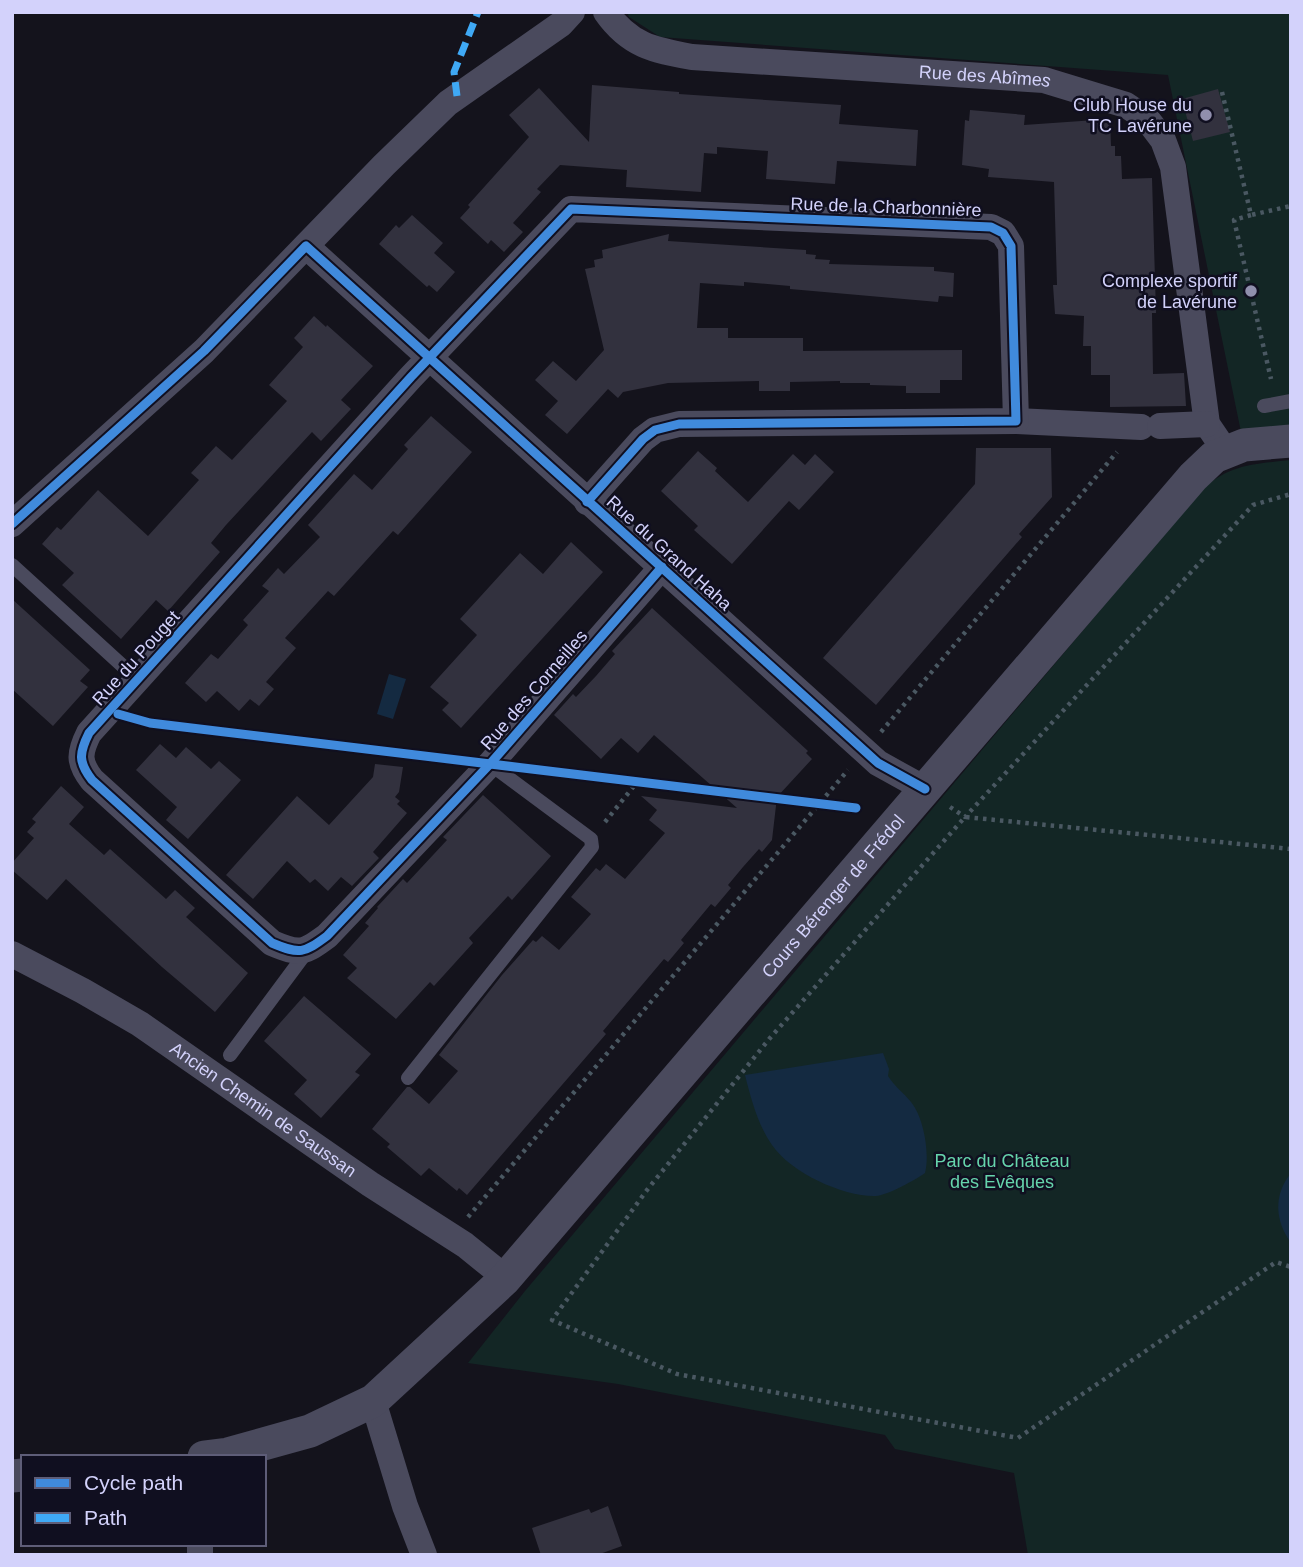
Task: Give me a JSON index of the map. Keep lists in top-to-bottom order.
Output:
{
  "streets": {
    "street": [
      "Rue des Abîmes",
      "Rue de la Charbonnière",
      "Rue du Grand Haha",
      "Rue du Pouget",
      "Rue des Corneilles",
      "Cours Bérenger de Frédol",
      "Ancien Chemin de Saussan"
    ]
  },
  "crossings": [
    ["Rue des Abîmes", "Cours Bérenger de Frédol"],
    ["Rue de la Charbonnière", "Rue du Grand Haha"],
    ["Rue de la Charbonnière", "Rue du Pouget"],
    ["Rue du Grand Haha", "Rue du Pouget"],
    ["Rue du Grand Haha", "Rue des Corneilles"],
    ["Rue du Grand Haha", "Cours Bérenger de Frédol"],
    ["Rue du Pouget", "Rue des Corneilles"],
    ["Cours Bérenger de Frédol", "Ancien Chemin de Saussan"]
  ],
  "parks": ["Parc du Château des Evêques"],
  "places": ["Club House du TC Lavérune", "Complexe sportif de Lavérune"],
  "legend": ["Cycle path", "Path"]
}
